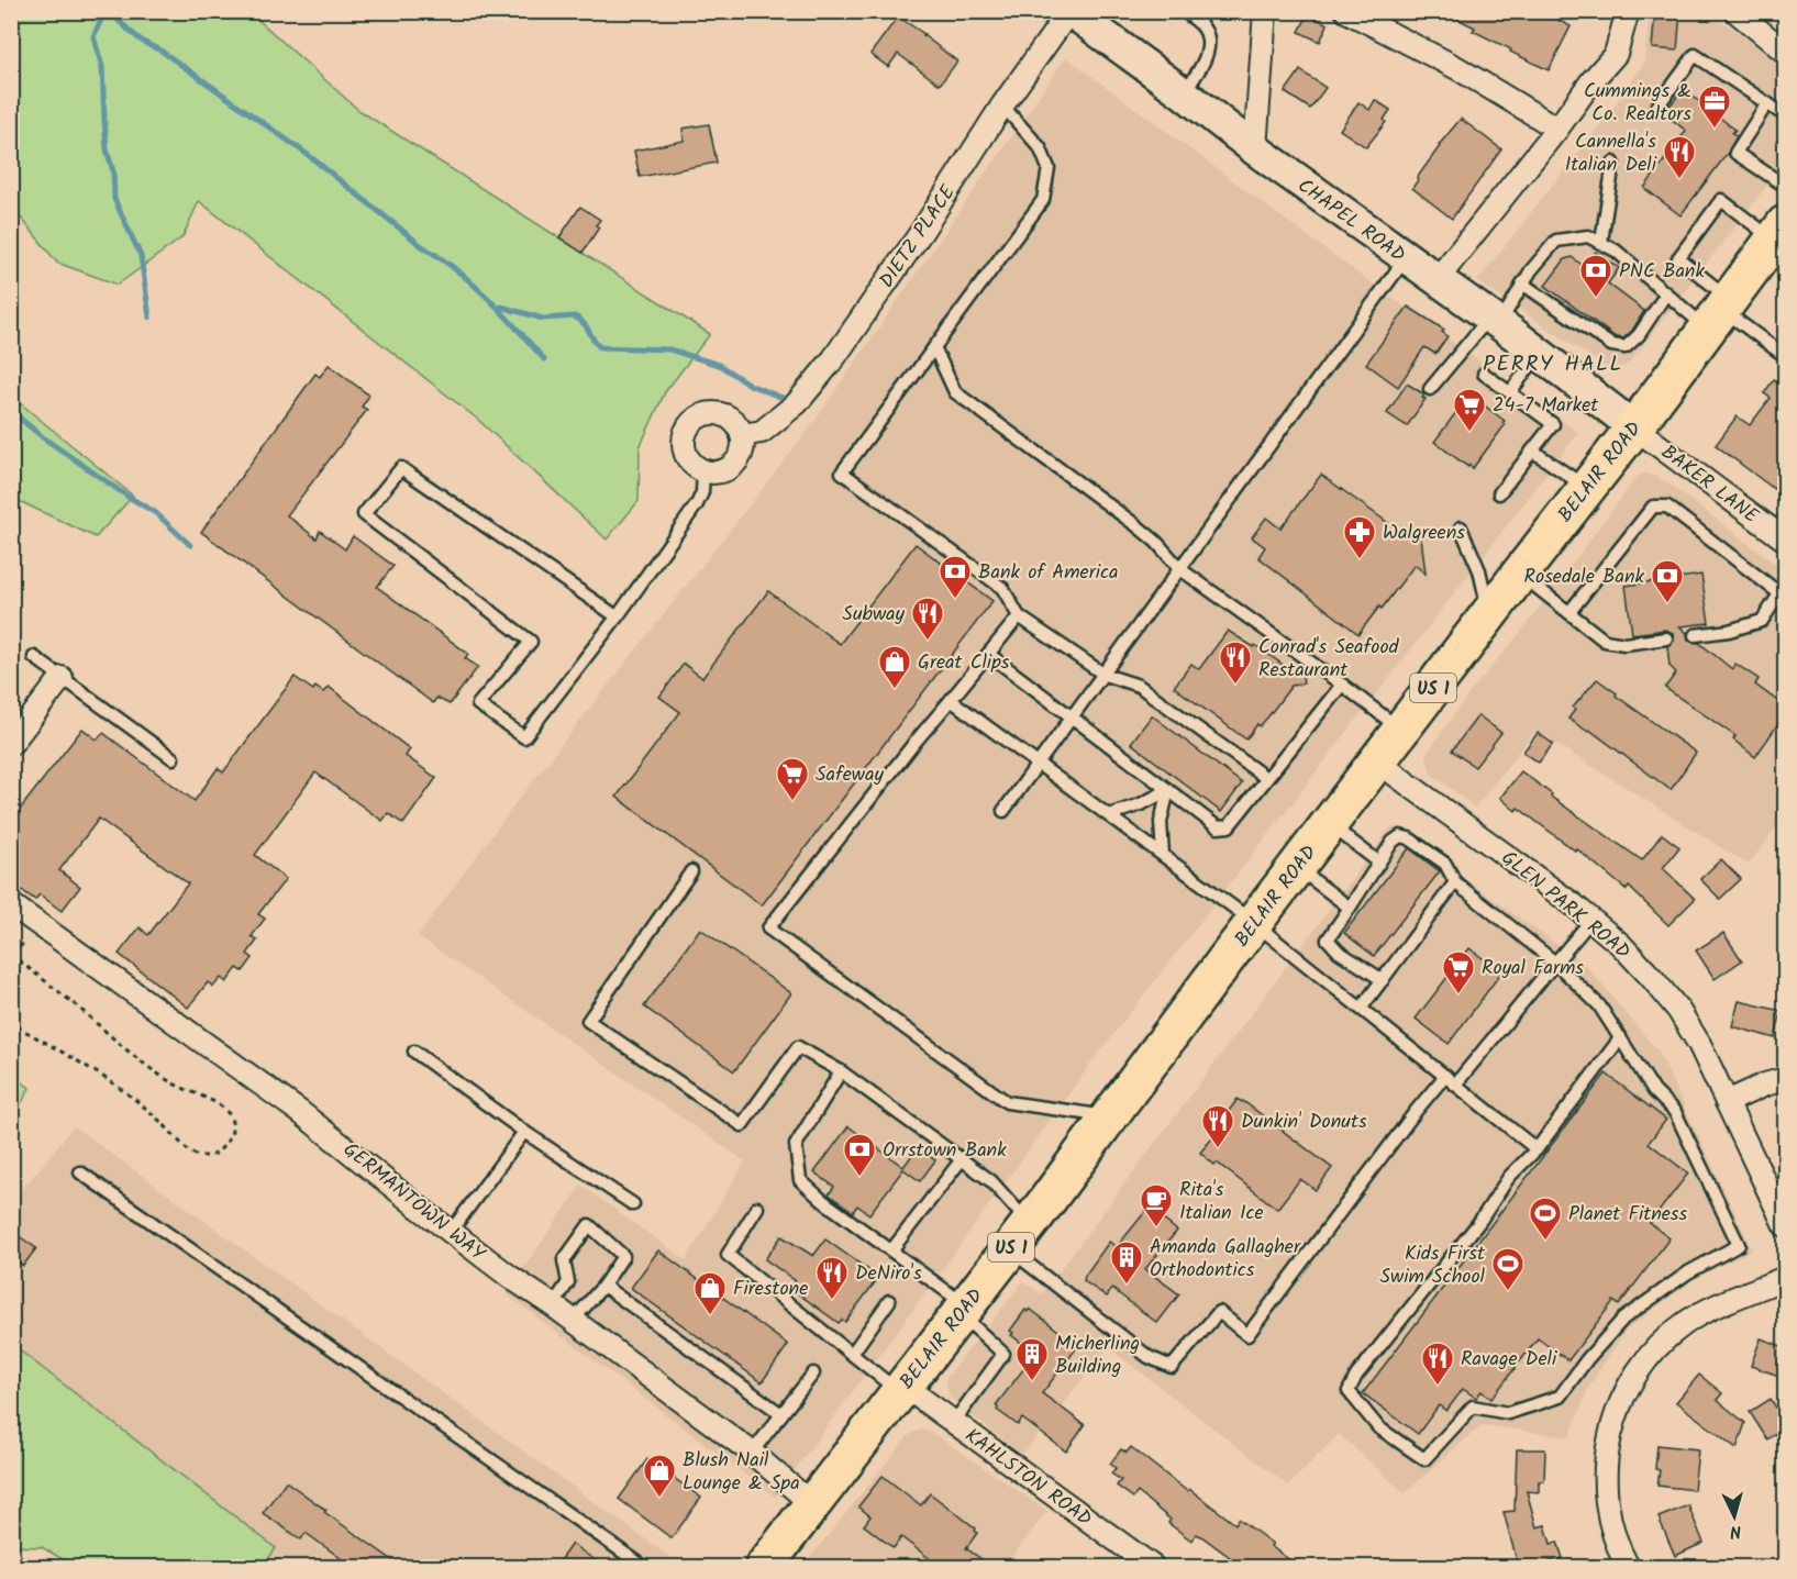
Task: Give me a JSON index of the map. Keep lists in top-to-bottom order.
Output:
{
  "streets": {
    "highway": ["BELAIR ROAD", "US 1"],
    "street": [
      "CHAPEL ROAD",
      "DIETZ PLACE",
      "BAKER LANE",
      "GLEN PARK ROAD",
      "GERMANTOWN WAY",
      "KAHLSTON ROAD"
    ]
  },
  "crossings": [
    ["CHAPEL ROAD", "DIETZ PLACE"],
    ["CHAPEL ROAD", "BELAIR ROAD"],
    ["CHAPEL ROAD", "BAKER LANE"],
    ["BELAIR ROAD", "BAKER LANE"],
    ["BELAIR ROAD", "GLEN PARK ROAD"],
    ["BELAIR ROAD", "GERMANTOWN WAY"],
    ["BELAIR ROAD", "KAHLSTON ROAD"]
  ],
  "districts": ["PERRY HALL"],
  "places": {
    "office": ["Cummings & Co. Realtors"],
    "restaurant": [
      "Cannella's Italian Deli",
      "Subway",
      "Conrad's Seafood Restaurant",
      "Dunkin' Donuts",
      "DeNiro's",
      "Ravage Deli"
    ],
    "bank": [
      "PNC Bank",
      "Bank of America",
      "Rosedale Bank",
      "Orrstown Bank"
    ],
    "supermarket": ["24-7 Market", "Safeway", "Royal Farms"],
    "pharmacy": ["Walgreens"],
    "shop": ["Great Clips", "Firestone", "Blush Nail Lounge & Spa"],
    "cafe": ["Rita's Italian Ice"],
    "sports": ["Planet Fitness", "Kids First Swim School"],
    "building": ["Amanda Gallagher Orthodontics", "Micherling Building"]
  },
  "north": "bottom"
}
